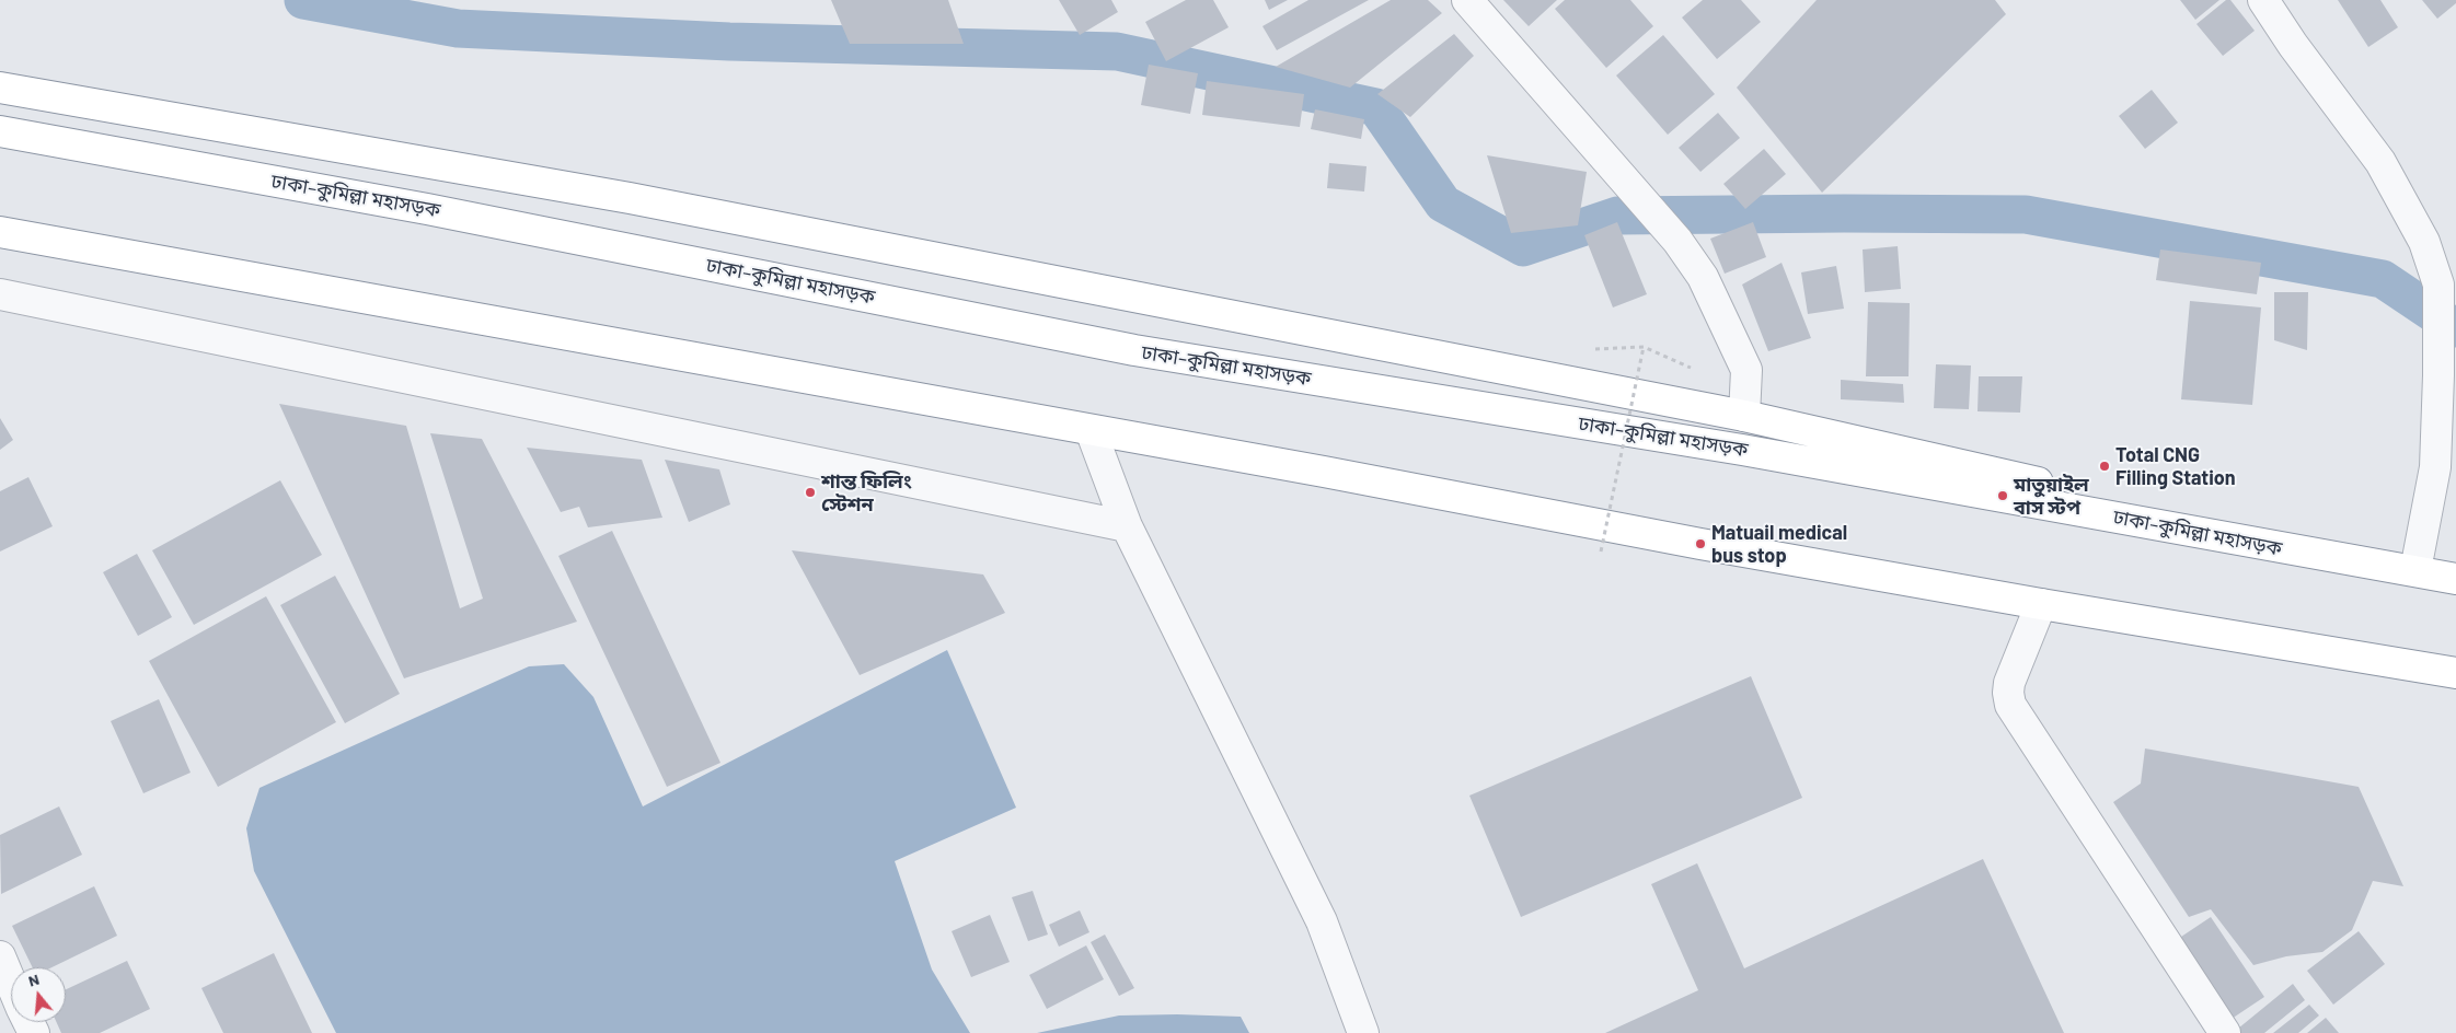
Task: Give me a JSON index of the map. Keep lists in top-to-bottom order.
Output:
{
  "streets": {
    "highway": ["ঢাকা–কুমিল্লা মহাসড়ক"]
  },
  "places": [
    "Total CNG Filling Station",
    "শান্ত ফিলিং স্টেশন",
    "মাতুয়াইল বাস স্টপ",
    "Matuail medical bus stop"
  ],
  "north": "top"
}
